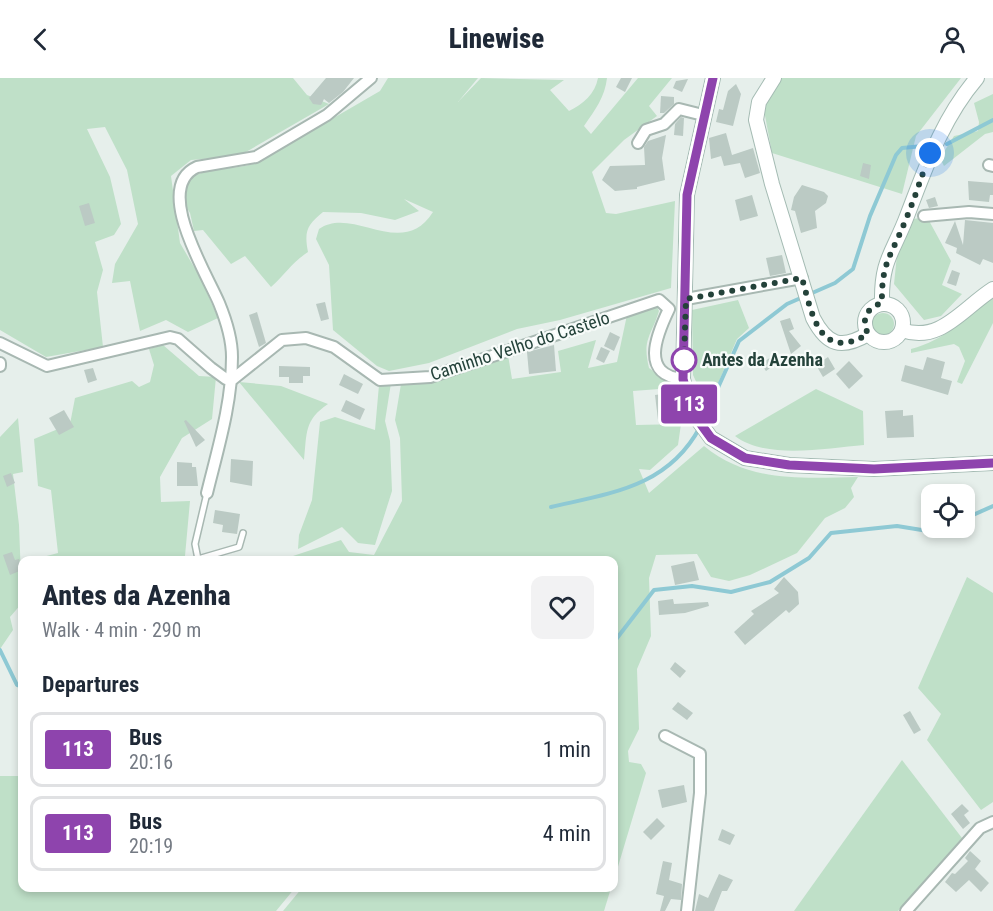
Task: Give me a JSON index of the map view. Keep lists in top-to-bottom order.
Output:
{
  "streets": {
    "street": ["Caminho Velho do Castelo"]
  },
  "places": ["Antes da Azenha"],
  "lines": ["bus line 113"],
  "page": {
    "header": "Linewise",
    "on_map": "113",
    "heading": [
      ["Antes da Azenha", "Walk · 4 min · 290 m"],
      "Departures"
    ],
    "list": [
      {
        "mark": "113",
        "name": "Bus",
        "note": "20:16",
        "value": "1 min"
      },
      {
        "mark": "113",
        "name": "Bus",
        "note": "20:19",
        "value": "4 min"
      }
    ]
  }
}
